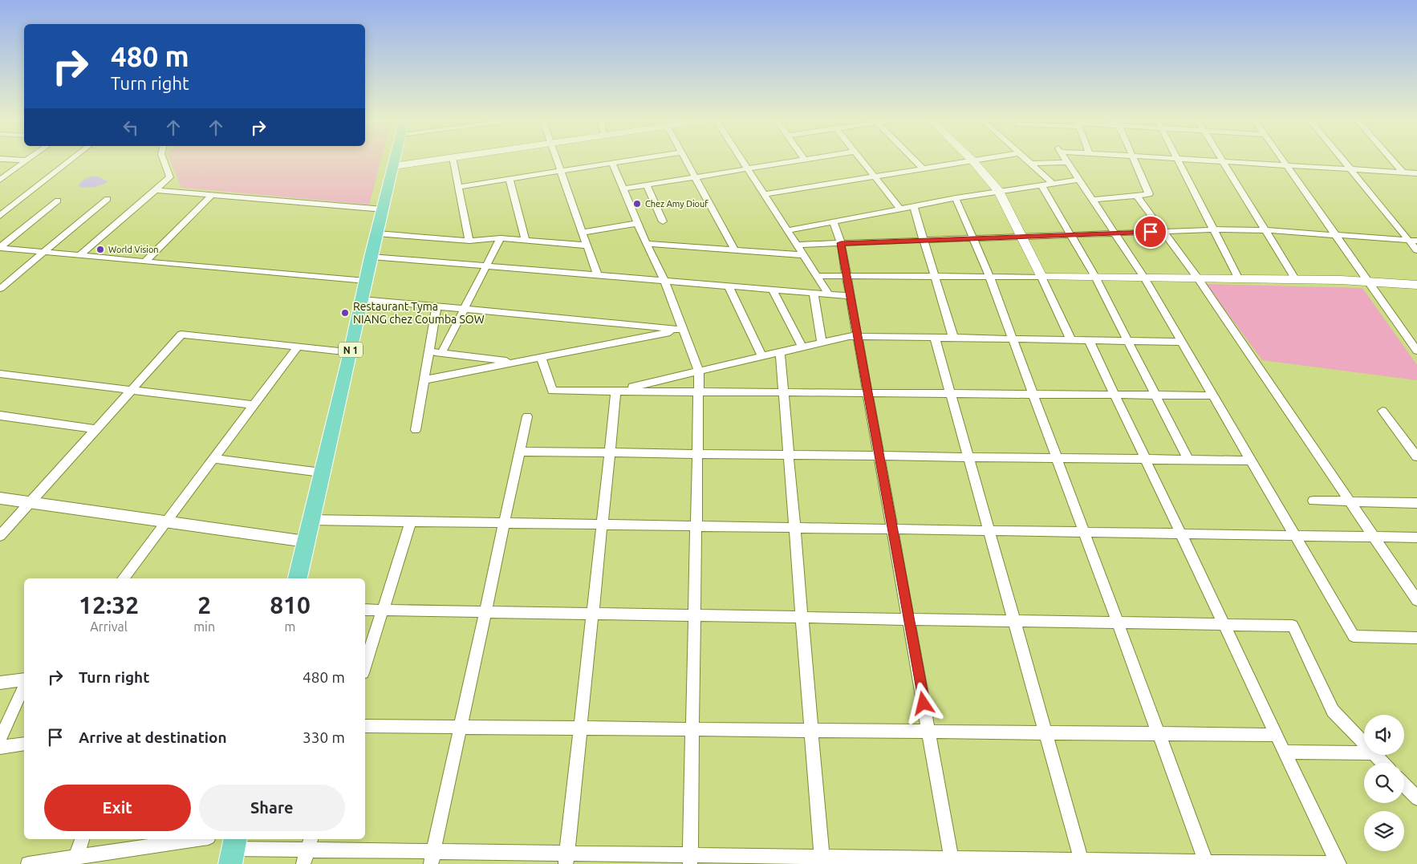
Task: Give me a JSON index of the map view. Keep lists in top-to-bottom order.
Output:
{
  "streets": {
    "highway": ["N 1"]
  },
  "places": ["Chez Amy Diouf", "World Vision", "Restaurant Tyma NIANG chez Coumba SOW"],
  "page": {
    "turn": ["480 m", "Turn right"],
    "eta": [
      "12:32",
      "Arrival",
      "2",
      "min",
      "810",
      "m"
    ],
    "list": [
      {
        "name": "Turn right",
        "value": "480 m"
      },
      {
        "name": "Arrive at destination",
        "value": "330 m"
      }
    ],
    "buttons": ["Exit", "Share"]
  }
}
